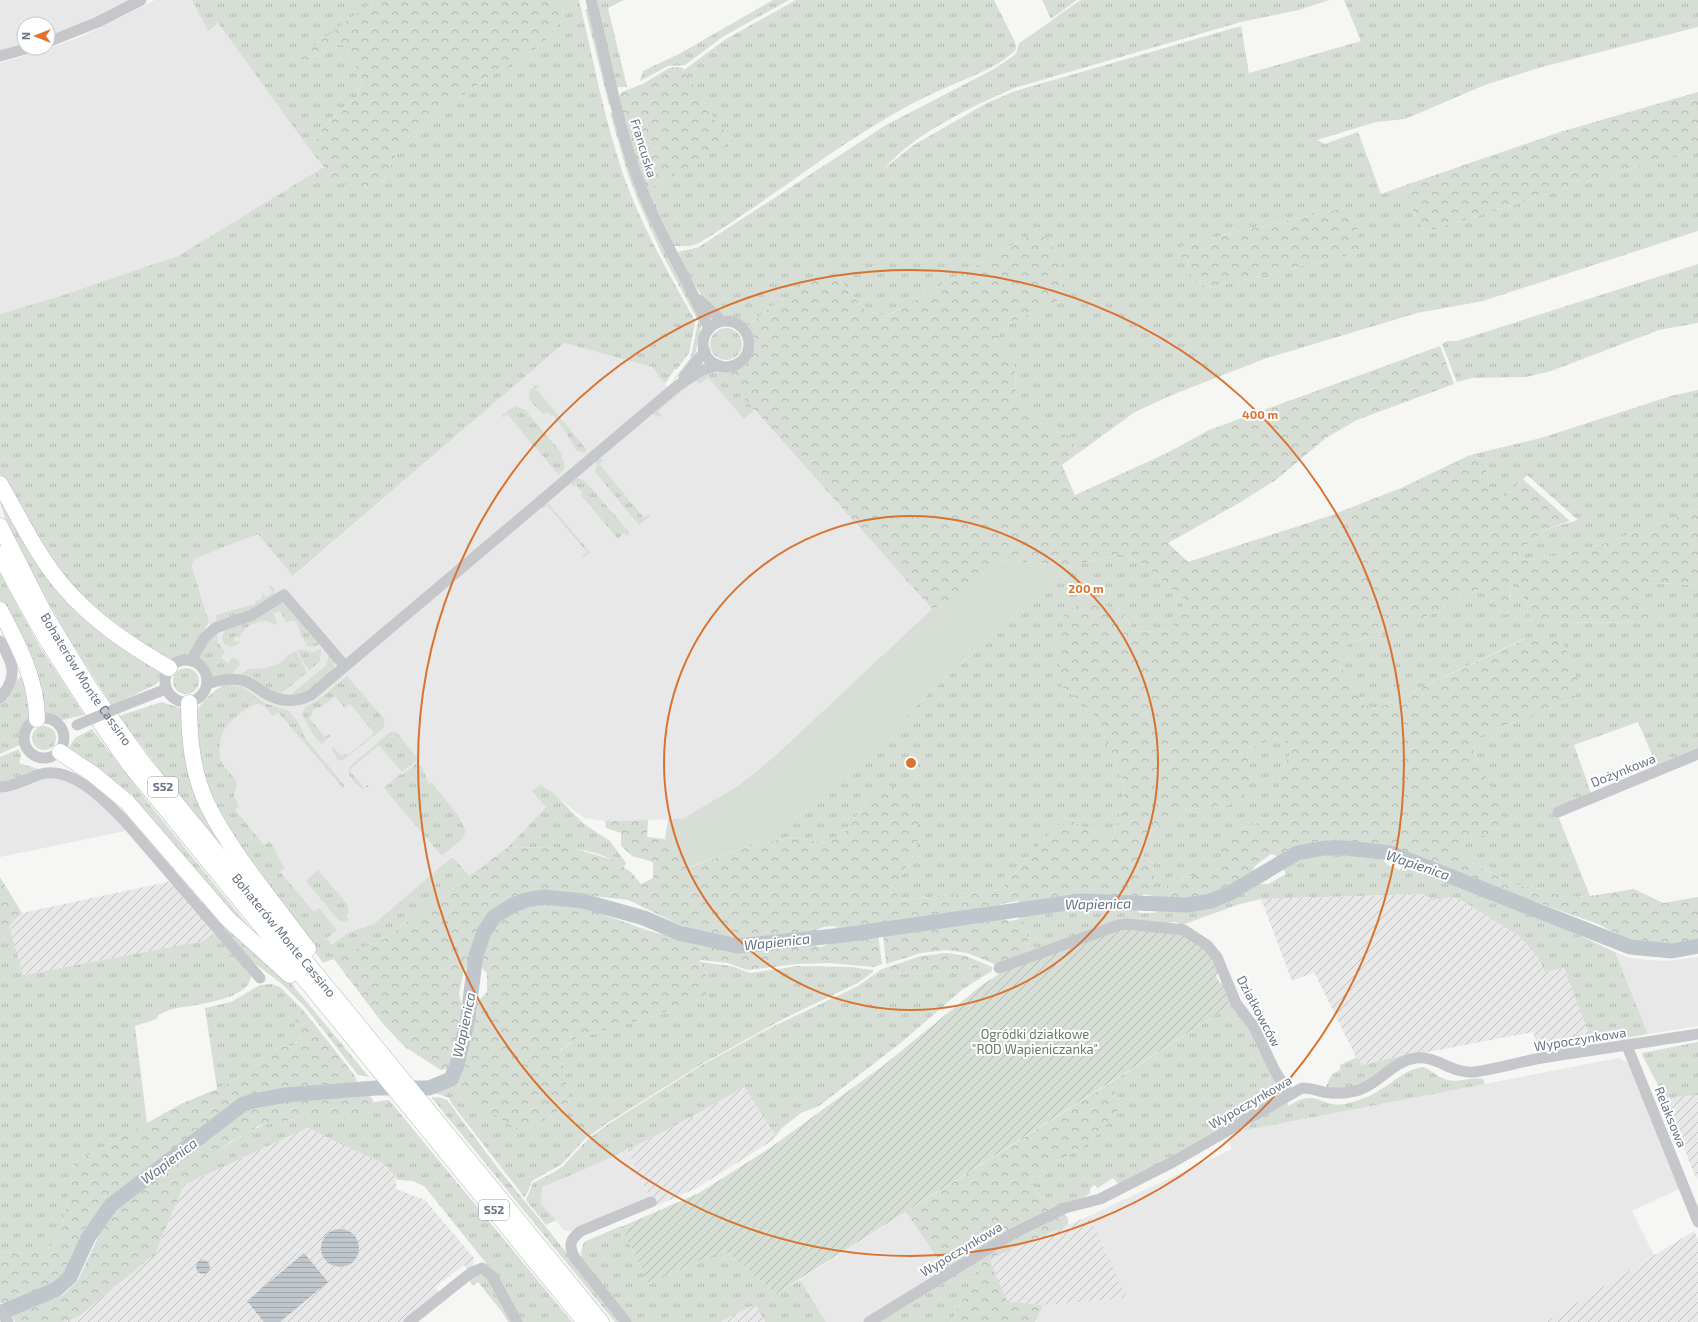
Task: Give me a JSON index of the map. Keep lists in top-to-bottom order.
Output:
{
  "streets": {
    "highway": ["Bohaterów Monte Cassino", "S52"],
    "street": [
      "Francuska",
      "Dożynkowa",
      "Działkowców",
      "Wypoczynkowa",
      "Relaksowa"
    ]
  },
  "crossings": [
    ["Działkowców", "Wypoczynkowa"],
    ["Wypoczynkowa", "Relaksowa"]
  ],
  "water": ["Wapienica"],
  "parks": ["Ogródki działkowe \"ROD Wapieniczanka\""],
  "north": "left",
  "rings": ["400 m", "200 m"]
}
